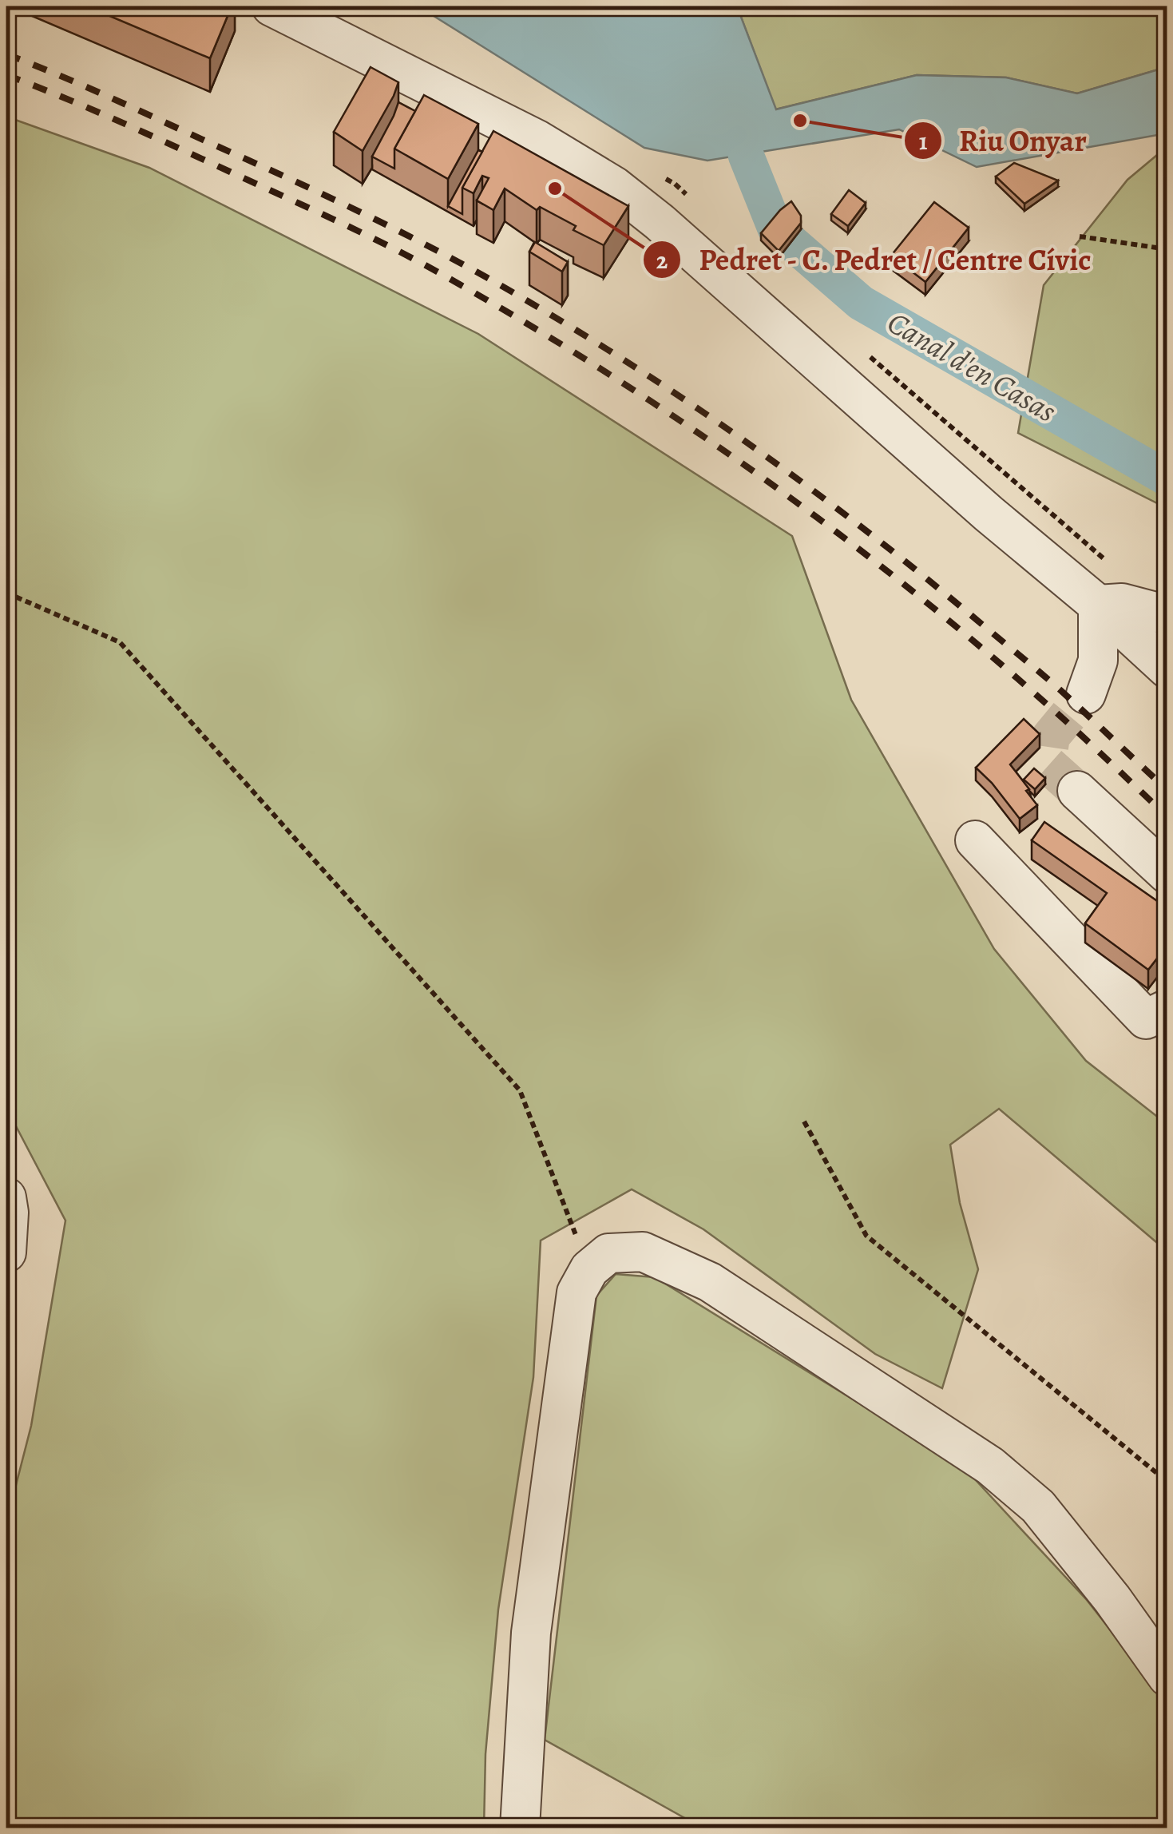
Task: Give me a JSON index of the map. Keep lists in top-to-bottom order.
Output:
{
  "water": ["Canal d'en Casas"],
  "places": ["Riu Onyar", "Pedret - C. Pedret / Centre Cívic"]
}
